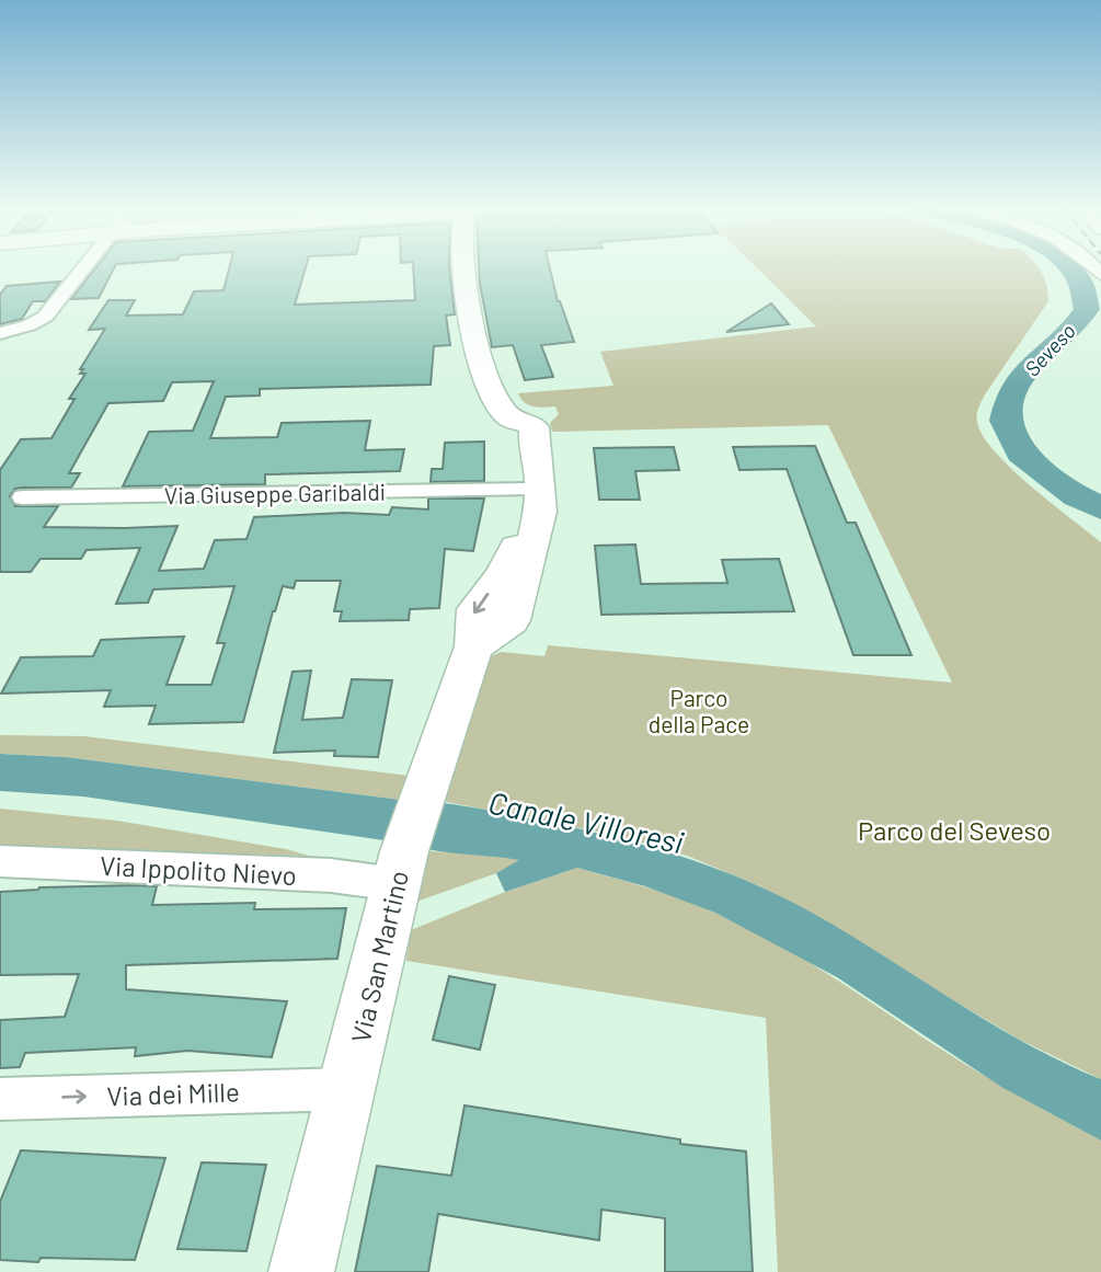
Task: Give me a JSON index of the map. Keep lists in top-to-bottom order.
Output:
{
  "streets": {
    "street": [
      "Via Giuseppe Garibaldi",
      "Via Ippolito Nievo",
      "Via San Martino",
      "Via dei Mille"
    ]
  },
  "crossings": [
    ["Via Giuseppe Garibaldi", "Via San Martino"],
    ["Via Ippolito Nievo", "Via San Martino"],
    ["Via San Martino", "Via dei Mille"]
  ],
  "one_way": ["Via dei Mille"],
  "water": ["Seveso", "Canale Villoresi"],
  "parks": ["Parco della Pace", "Parco del Seveso"]
}
